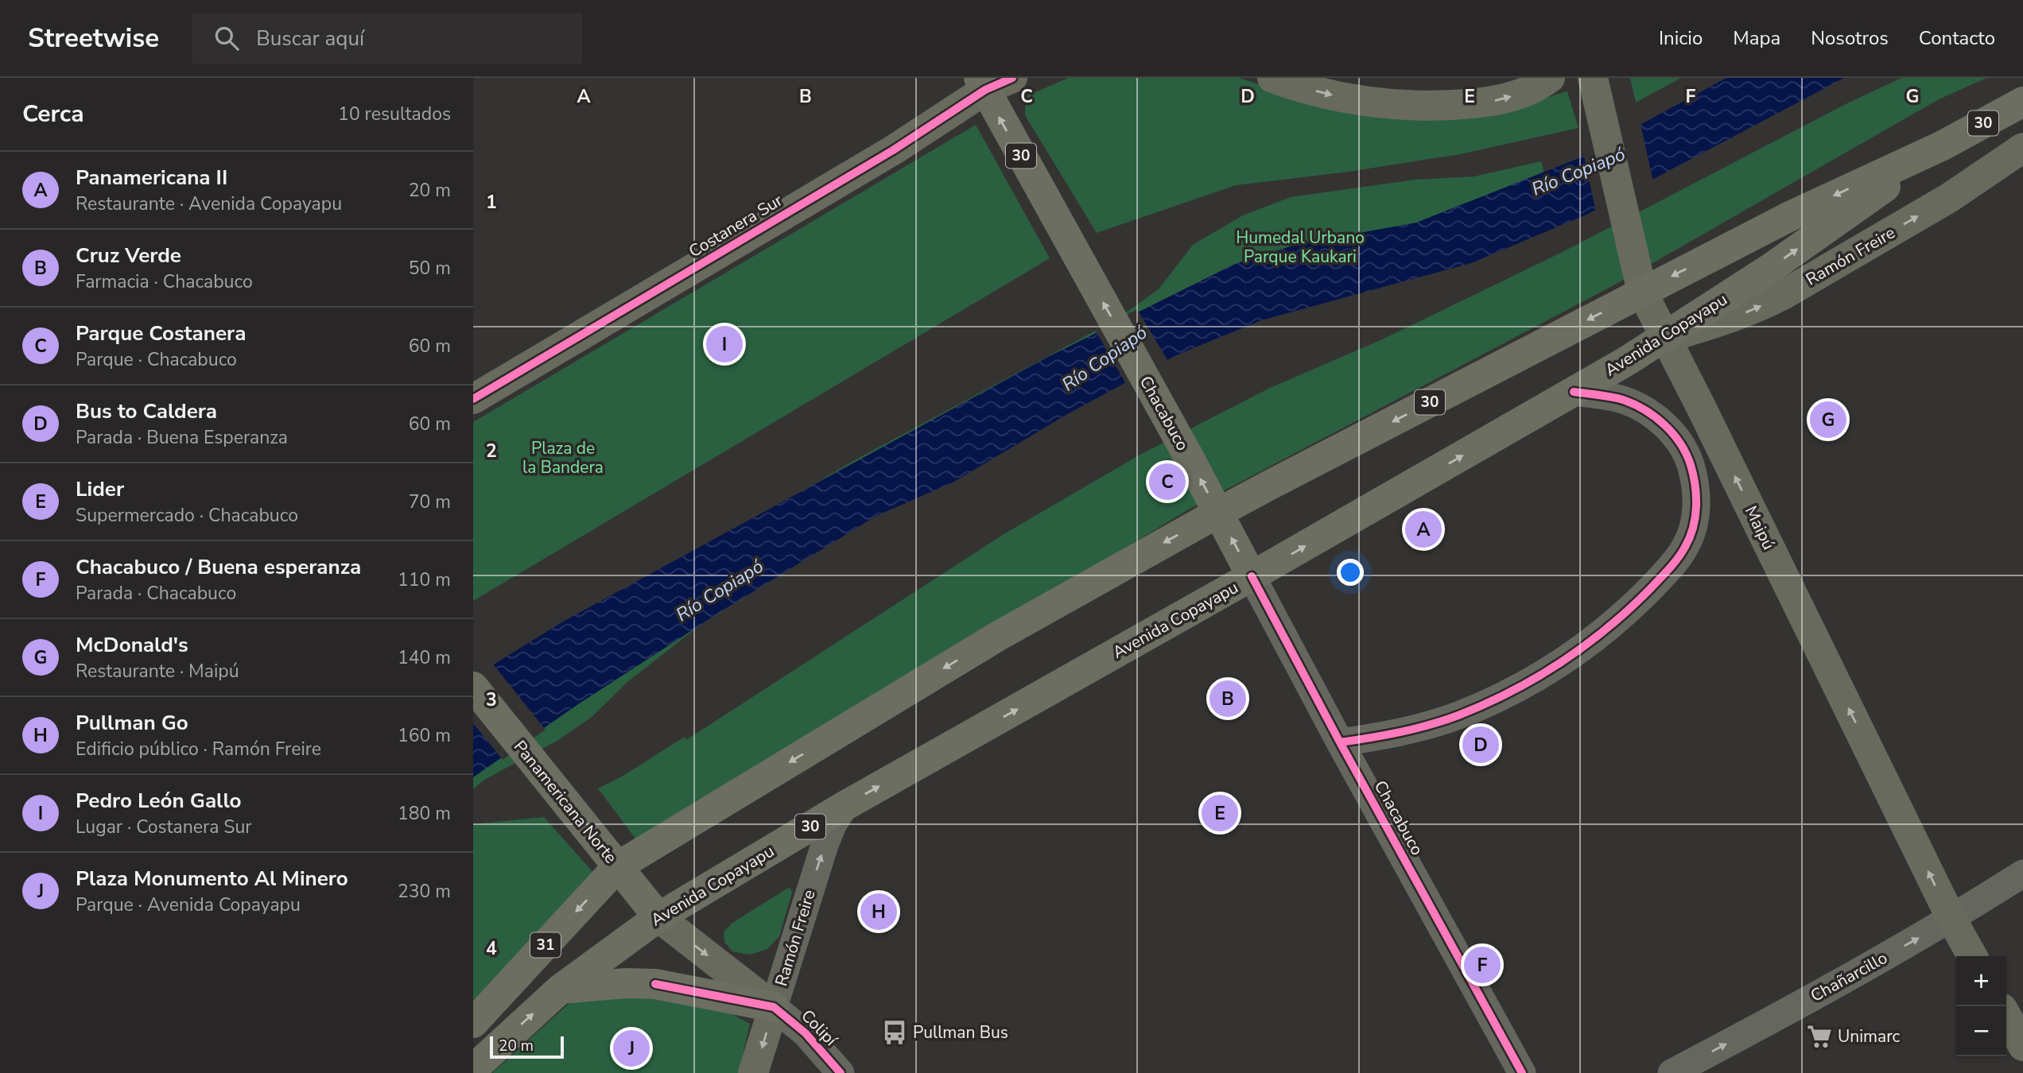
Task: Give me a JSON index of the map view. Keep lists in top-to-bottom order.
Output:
{
  "streets": {
    "highway": [
      "30",
      "Avenida Copayapu",
      "Chacabuco",
      "Panamericana Norte",
      "31"
    ],
    "street": [
      "Costanera Sur",
      "Ramón Freire",
      "Maipú",
      "Chañarcillo",
      "Colipí"
    ]
  },
  "crossings": [
    ["Costanera Sur", "Chacabuco"],
    ["Ramón Freire", "Avenida Copayapu"],
    ["Ramón Freire", "Maipú"],
    ["Ramón Freire", "Colipí"],
    ["Avenida Copayapu", "Chacabuco"],
    ["Avenida Copayapu", "Maipú"],
    ["Avenida Copayapu", "Panamericana Norte"],
    ["Avenida Copayapu", "Colipí"],
    ["Maipú", "Chañarcillo"],
    ["Panamericana Norte", "Colipí"]
  ],
  "one_way": [
    "Chacabuco",
    "Maipú",
    "Chañarcillo",
    "Colipí"
  ],
  "water": ["Río Copiapó"],
  "parks": ["Humedal Urbano Parque Kaukari", "Plaza de la Bandera"],
  "places": {
    "bus stop": ["Pullman Bus"],
    "supermarket": ["Unimarc"]
  },
  "scale_bar": "20 m",
  "page": {
    "header": "Streetwise",
    "search": "Buscar aquí",
    "nav": [
      "Inicio",
      "Mapa",
      "Nosotros",
      "Contacto"
    ],
    "heading": ["Cerca", "10 resultados"],
    "list": [
      {
        "mark": "A",
        "name": "Panamericana II",
        "note": "Restaurante · Avenida Copayapu",
        "value": "20 m"
      },
      {
        "mark": "B",
        "name": "Cruz Verde",
        "note": "Farmacia · Chacabuco",
        "value": "50 m"
      },
      {
        "mark": "C",
        "name": "Parque Costanera",
        "note": "Parque · Chacabuco",
        "value": "60 m"
      },
      {
        "mark": "D",
        "name": "Bus to Caldera",
        "note": "Parada · Buena Esperanza",
        "value": "60 m"
      },
      {
        "mark": "E",
        "name": "Lider",
        "note": "Supermercado · Chacabuco",
        "value": "70 m"
      },
      {
        "mark": "F",
        "name": "Chacabuco / Buena esperanza",
        "note": "Parada · Chacabuco",
        "value": "110 m"
      },
      {
        "mark": "G",
        "name": "McDonald's",
        "note": "Restaurante · Maipú",
        "value": "140 m"
      },
      {
        "mark": "H",
        "name": "Pullman Go",
        "note": "Edificio público · Ramón Freire",
        "value": "160 m"
      },
      {
        "mark": "I",
        "name": "Pedro León Gallo",
        "note": "Lugar · Costanera Sur",
        "value": "180 m"
      },
      {
        "mark": "J",
        "name": "Plaza Monumento Al Minero",
        "note": "Parque · Avenida Copayapu",
        "value": "230 m"
      }
    ],
    "pins": [
      "I",
      "G",
      "C",
      "A",
      "B",
      "D",
      "E",
      "H",
      "F",
      "J"
    ],
    "map_buttons": ["+", "−"],
    "scale": "20 m"
  },
  "grid": {
    "columns": [
      "A",
      "B",
      "C",
      "D",
      "E",
      "F",
      "G"
    ],
    "rows": [
      "1",
      "2",
      "3",
      "4"
    ]
  }
}
